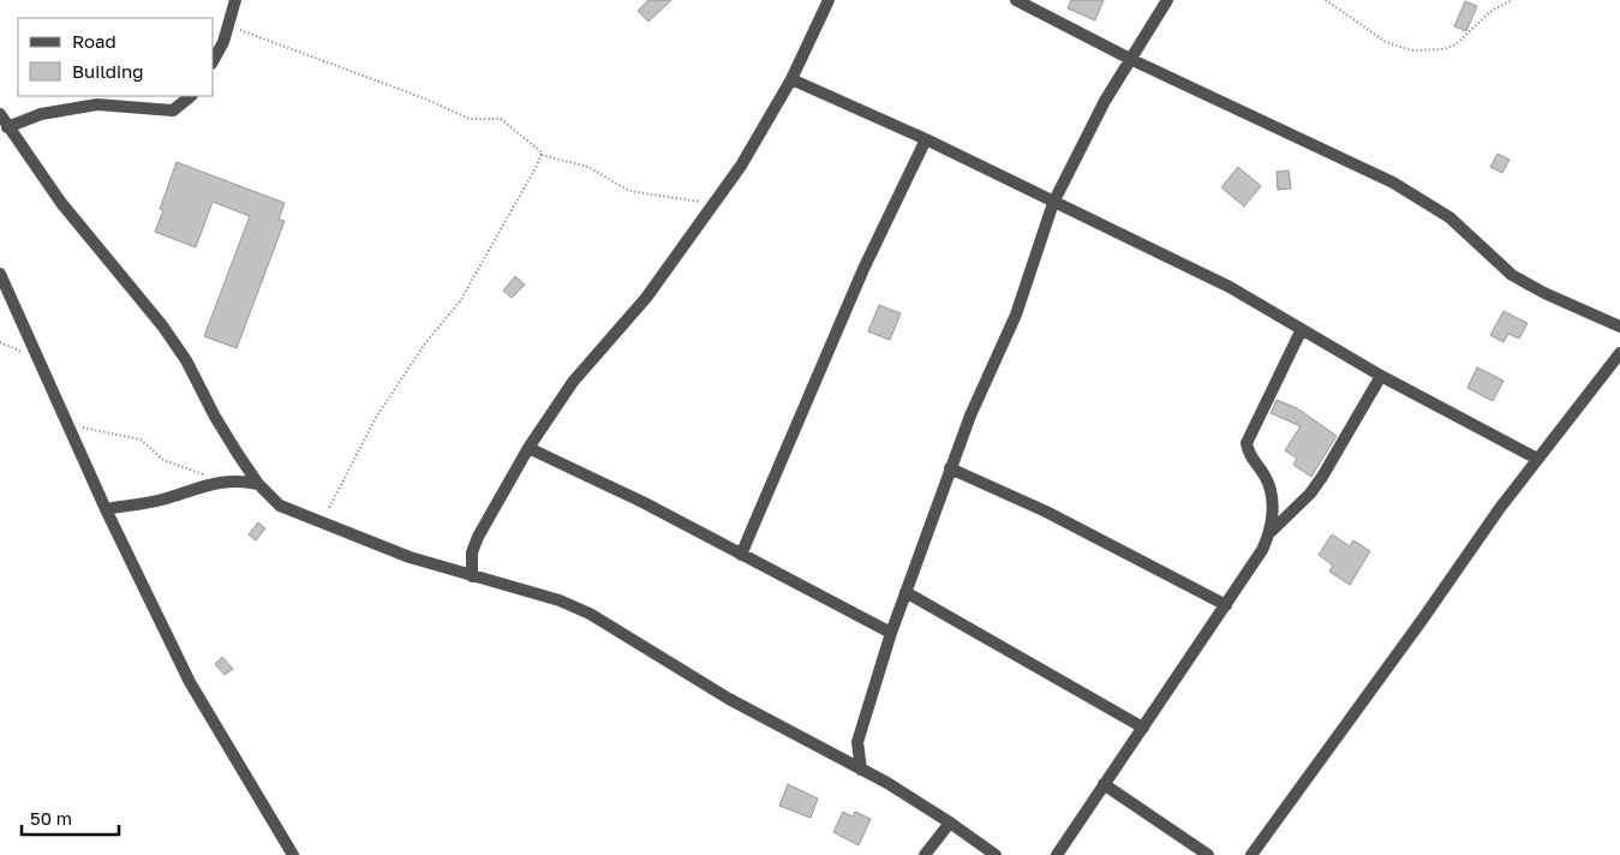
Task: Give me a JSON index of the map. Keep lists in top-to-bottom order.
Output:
{
  "legend": ["Road", "Building"],
  "scale_bar": "50 m"
}
